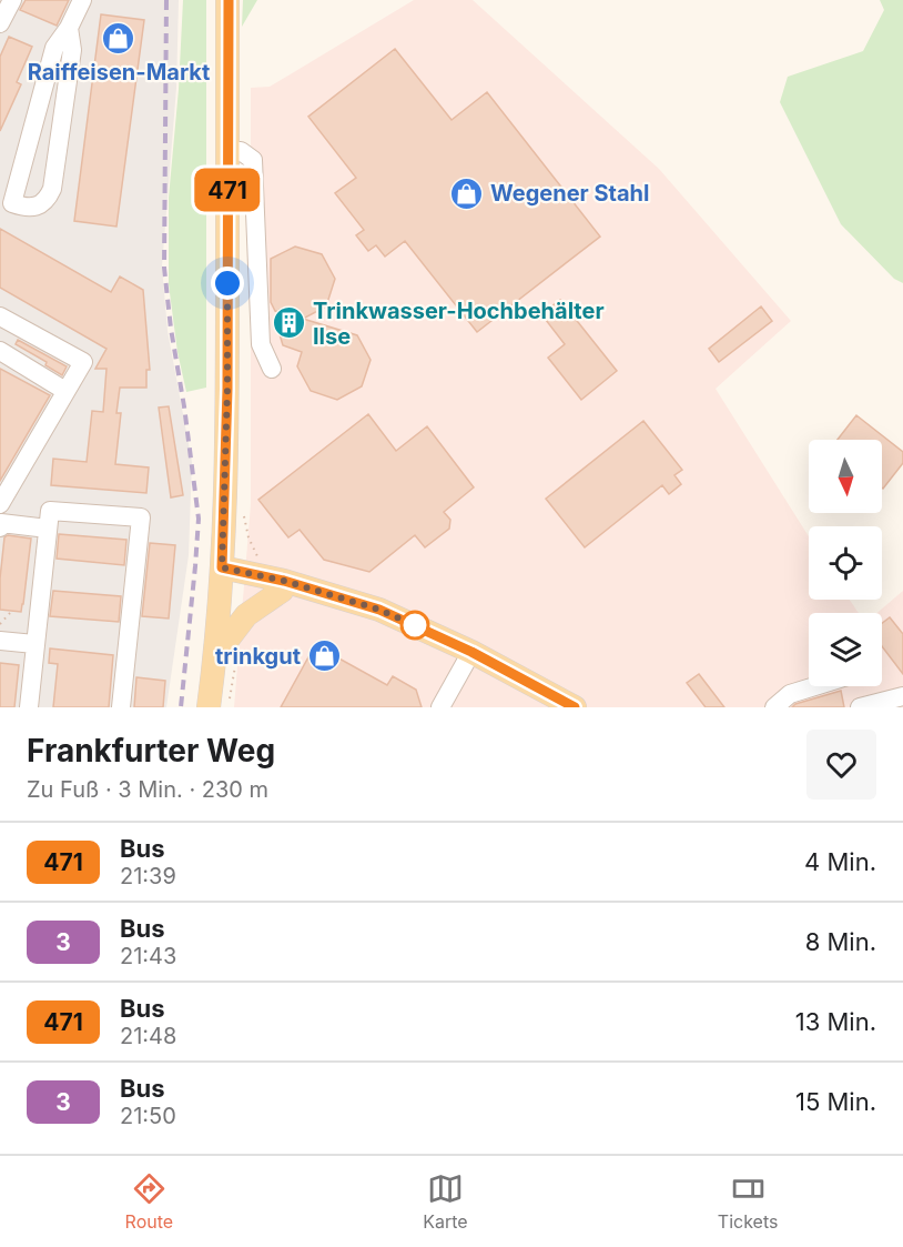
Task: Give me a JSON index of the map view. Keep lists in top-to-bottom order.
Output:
{
  "places": {
    "shop": ["Raiffeisen-Markt", "Wegener Stahl", "trinkgut"],
    "building": ["Trinkwasser-Hochbehälter Ilse"]
  },
  "lines": ["bus line 471"],
  "north": "bottom",
  "page": {
    "on_map": "471",
    "heading": ["Frankfurter Weg", "Zu Fuß · 3 Min. · 230 m"],
    "list": [
      {
        "mark": "471",
        "name": "Bus",
        "note": "21:39",
        "value": "4 Min."
      },
      {
        "mark": "3",
        "name": "Bus",
        "note": "21:43",
        "value": "8 Min."
      },
      {
        "mark": "471",
        "name": "Bus",
        "note": "21:48",
        "value": "13 Min."
      },
      {
        "mark": "3",
        "name": "Bus",
        "note": "21:50",
        "value": "15 Min."
      }
    ],
    "tabs": ["Route", "Karte", "Tickets"]
  }
}
